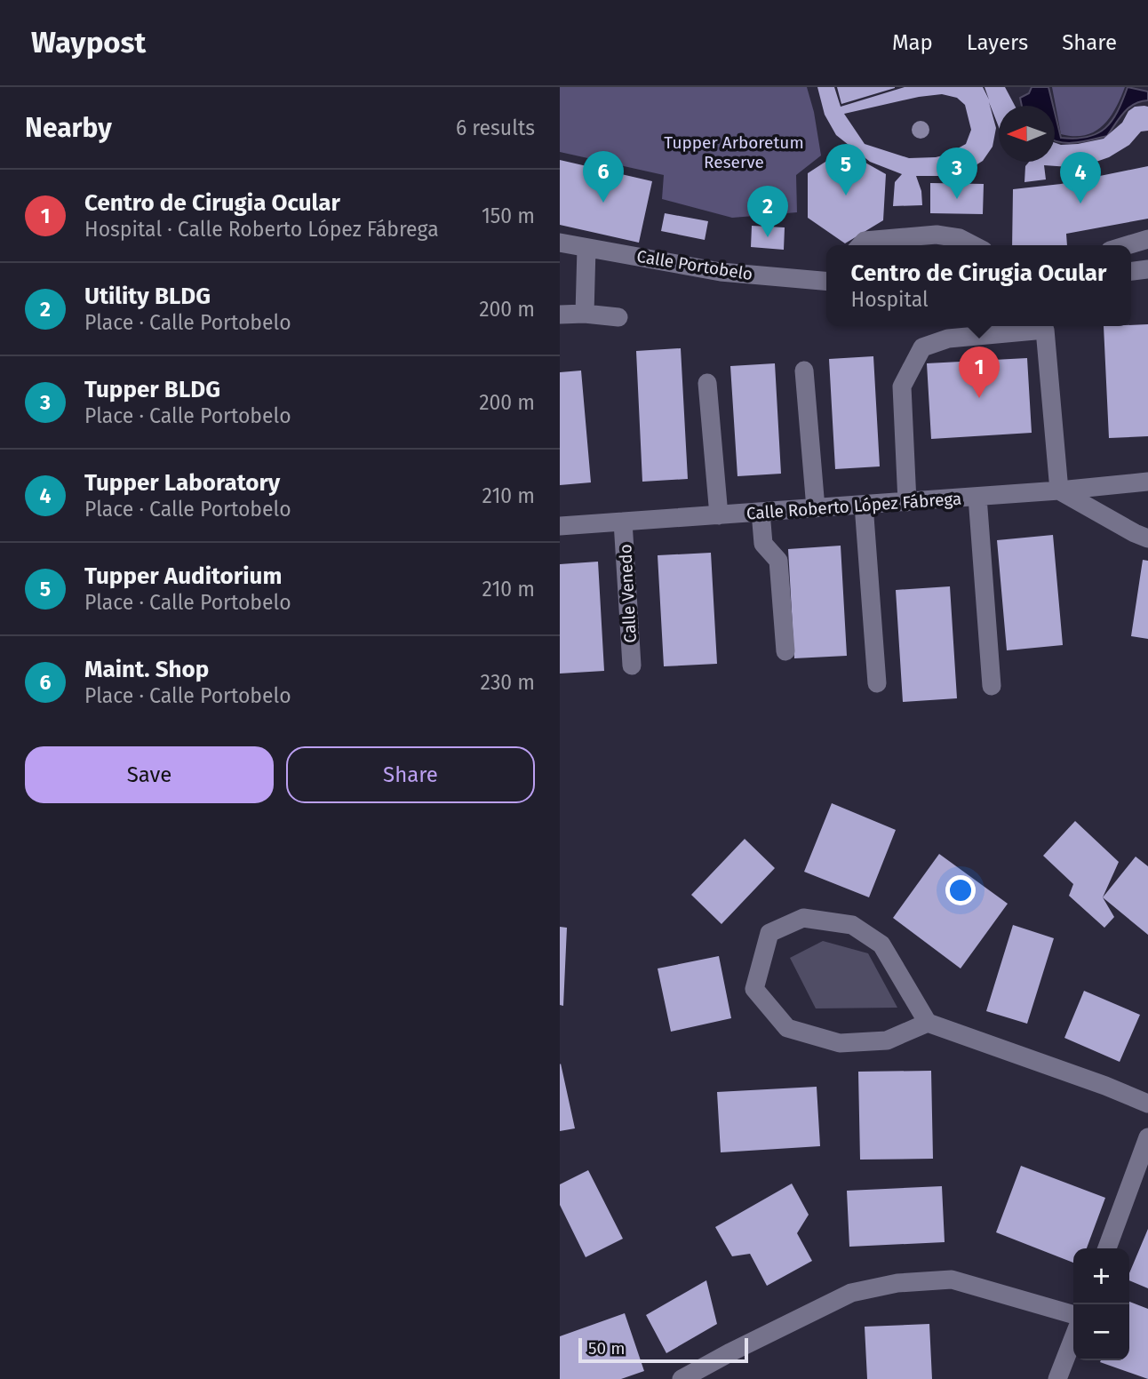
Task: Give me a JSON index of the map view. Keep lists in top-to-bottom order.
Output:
{
  "streets": {
    "street": ["Calle Portobelo", "Calle Roberto López Fábrega", "Calle Venedo"]
  },
  "crossings": [
    ["Calle Roberto López Fábrega", "Calle Venedo"]
  ],
  "parks": ["Tupper Arboretum Reserve"],
  "scale_bar": "50 m",
  "north": "left",
  "page": {
    "header": "Waypost",
    "nav": ["Map", "Layers", "Share"],
    "heading": ["Nearby", "6 results"],
    "pins": [
      "5",
      "3",
      "6",
      "4",
      "2",
      "1"
    ],
    "list": [
      {
        "mark": "1",
        "name": "Centro de Cirugia Ocular",
        "note": "Hospital · Calle Roberto López Fábrega",
        "value": "150 m"
      },
      {
        "mark": "2",
        "name": "Utility BLDG",
        "note": "Place · Calle Portobelo",
        "value": "200 m"
      },
      {
        "mark": "3",
        "name": "Tupper BLDG",
        "note": "Place · Calle Portobelo",
        "value": "200 m"
      },
      {
        "mark": "4",
        "name": "Tupper Laboratory",
        "note": "Place · Calle Portobelo",
        "value": "210 m"
      },
      {
        "mark": "5",
        "name": "Tupper Auditorium",
        "note": "Place · Calle Portobelo",
        "value": "210 m"
      },
      {
        "mark": "6",
        "name": "Maint. Shop",
        "note": "Place · Calle Portobelo",
        "value": "230 m"
      }
    ],
    "popup": ["Centro de Cirugia Ocular", "Hospital"],
    "buttons": ["Save", "Share"],
    "map_buttons": ["+", "−"],
    "scale": "50 m"
  }
}
